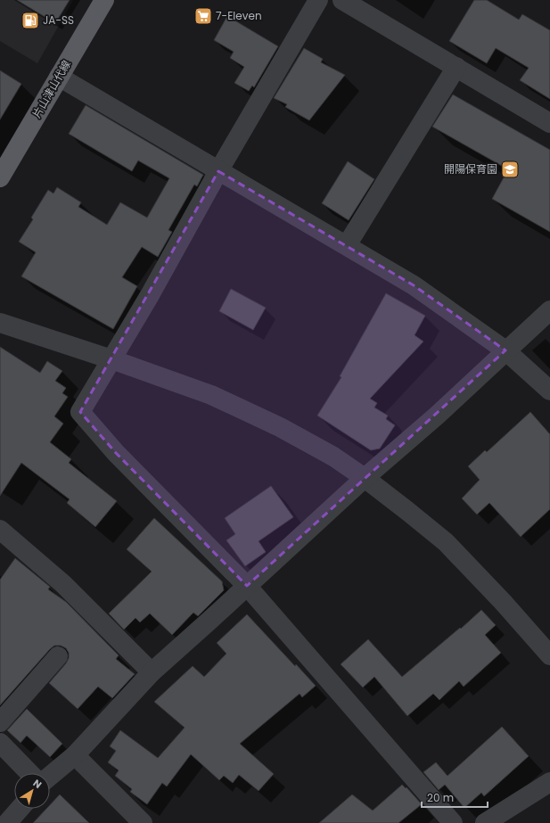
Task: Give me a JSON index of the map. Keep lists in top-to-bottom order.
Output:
{
  "streets": {
    "main road": ["片山津山代線"]
  },
  "places": {
    "supermarket": ["7-Eleven"],
    "fuel station": ["JA-SS"],
    "school or university": ["開陽保育園"]
  },
  "scale_bar": "20 m",
  "north": "top right"
}
